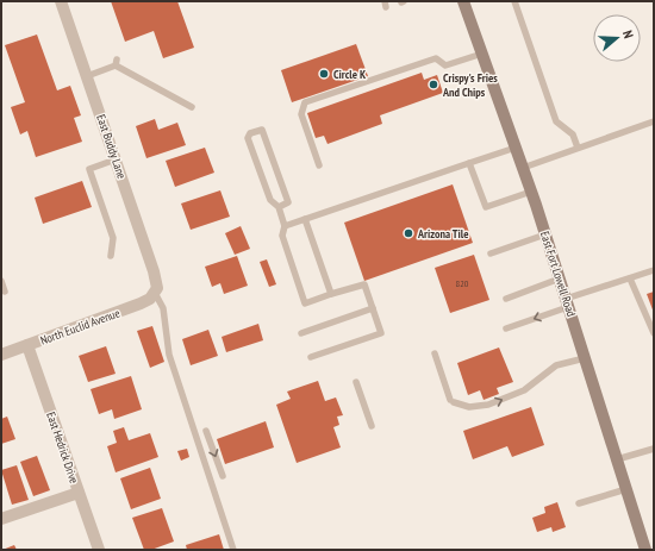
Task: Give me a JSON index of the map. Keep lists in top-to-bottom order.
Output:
{
  "streets": {
    "main road": ["East Fort Lowell Road"],
    "street": ["East Buddy Lane", "North Euclid Avenue", "East Hedrick Drive"]
  },
  "crossings": [
    ["East Buddy Lane", "North Euclid Avenue"],
    ["North Euclid Avenue", "East Hedrick Drive"]
  ],
  "places": ["Circle K", "Crispy's Fries And Chips", "Arizona Tile"],
  "house_numbers": ["820"],
  "north": "right"
}
